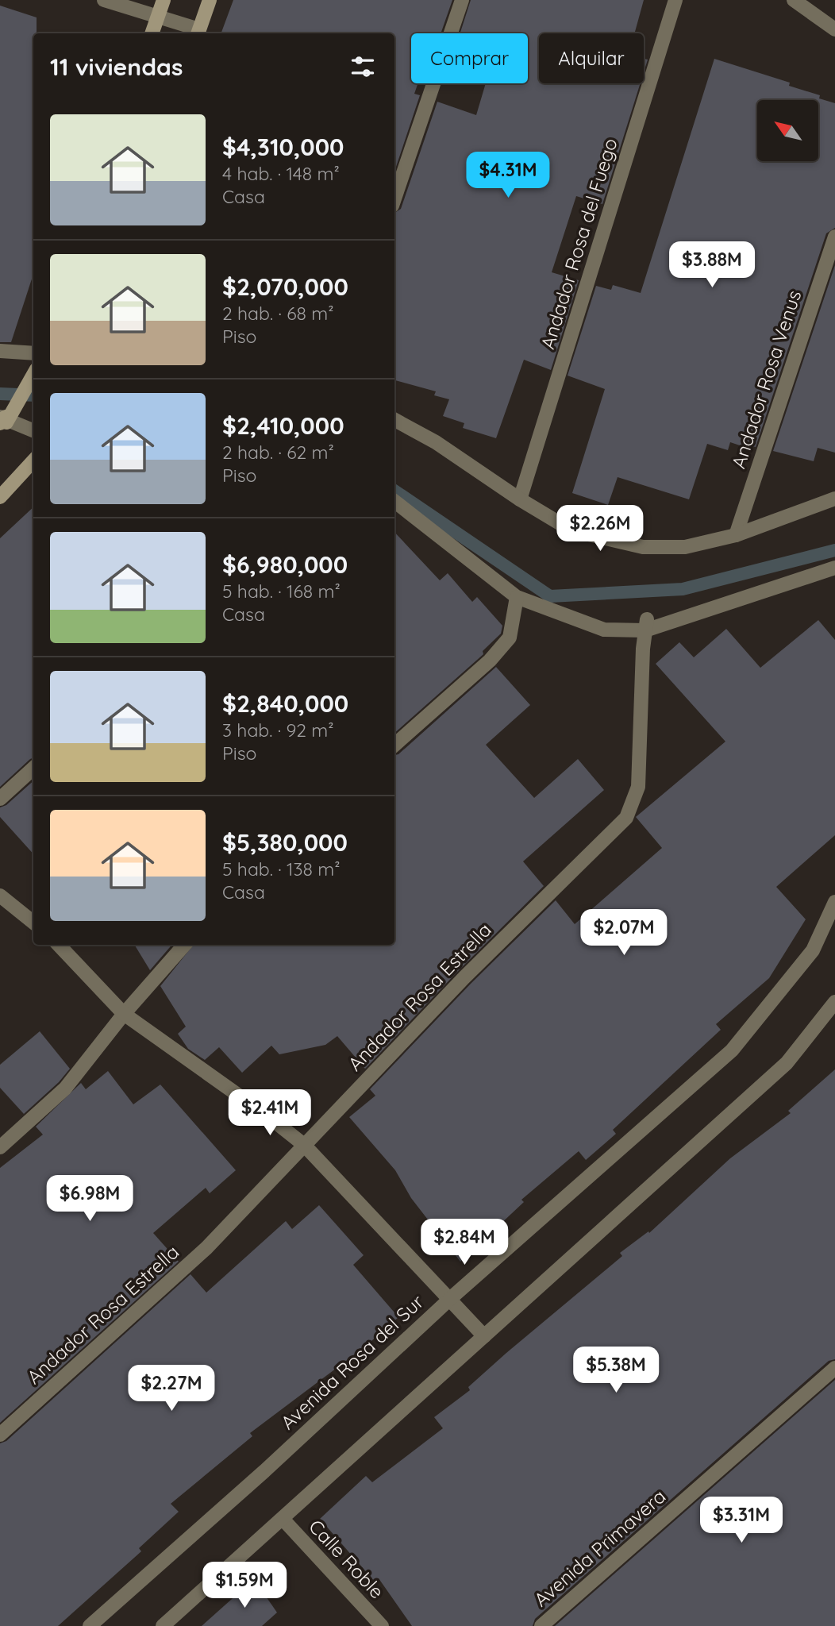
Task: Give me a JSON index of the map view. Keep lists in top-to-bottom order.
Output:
{
  "streets": {
    "street": [
      "Andador Rosa del Fuego",
      "Andador Rosa Venus",
      "Andador Rosa Estrella",
      "Avenida Rosa del Sur",
      "Avenida Primavera",
      "Calle Roble"
    ]
  },
  "north": "top left",
  "page": {
    "chip": ["Comprar", "Alquilar"],
    "heading": "11 viviendas",
    "list": [
      {
        "name": "$4,310,000",
        "note": "4 hab. · 148 m² · Casa"
      },
      {
        "name": "$2,070,000",
        "note": "2 hab. · 68 m² · Piso"
      },
      {
        "name": "$2,410,000",
        "note": "2 hab. · 62 m² · Piso"
      },
      {
        "name": "$6,980,000",
        "note": "5 hab. · 168 m² · Casa"
      },
      {
        "name": "$2,840,000",
        "note": "3 hab. · 92 m² · Piso"
      },
      {
        "name": "$5,380,000",
        "note": "5 hab. · 138 m² · Casa"
      }
    ],
    "price": [
      "$4.31M",
      "$3.88M",
      "$2.26M",
      "$2.07M",
      "$2.41M",
      "$6.98M",
      "$2.84M",
      "$5.38M",
      "$2.27M",
      "$3.31M",
      "$1.59M"
    ]
  }
}
